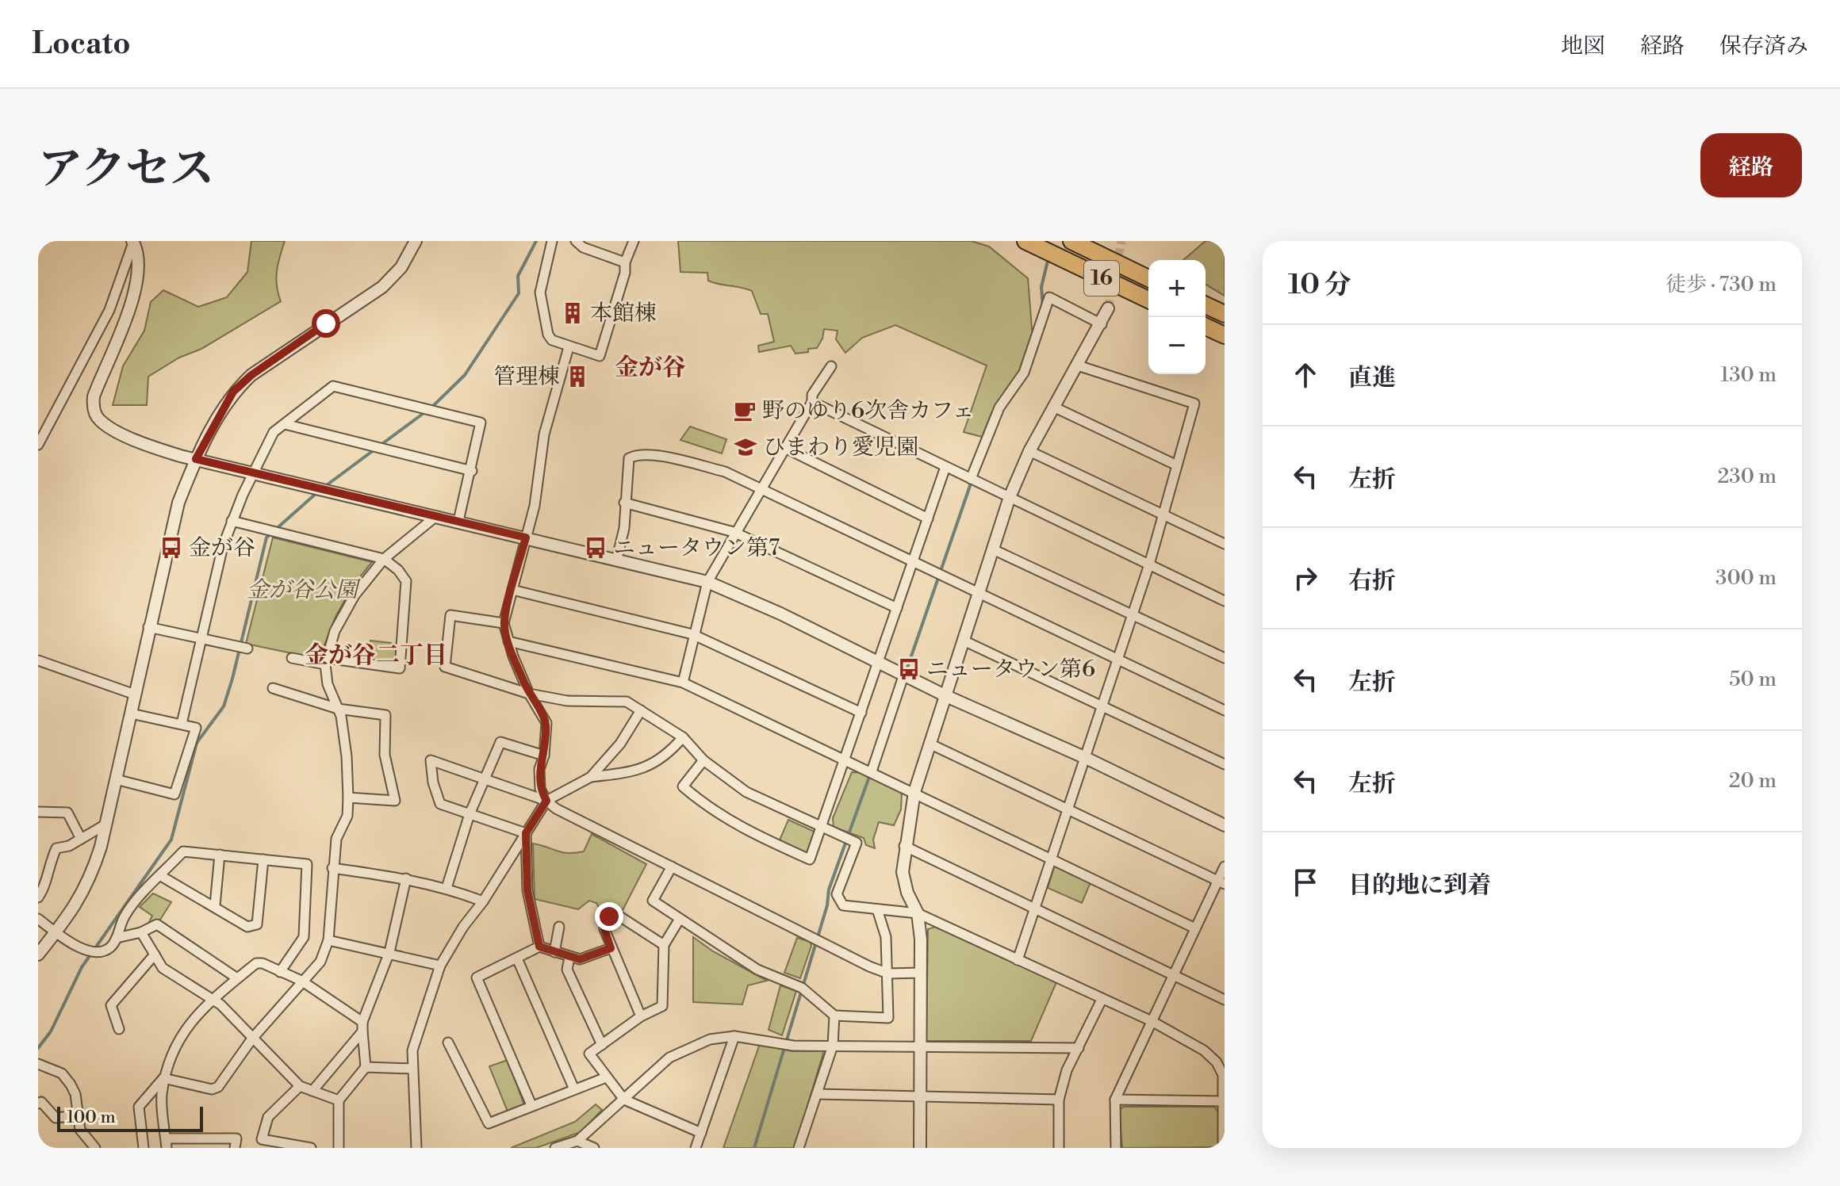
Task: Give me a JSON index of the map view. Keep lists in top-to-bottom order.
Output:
{
  "streets": {
    "highway": ["16"]
  },
  "districts": ["金が谷", "金が谷二丁目"],
  "parks": ["金が谷公園"],
  "places": {
    "building": ["本館棟", "管理棟"],
    "cafe": ["野のゆり6次舎カフェ"],
    "school or university": ["ひまわり愛児園"],
    "bus stop": ["金が谷", "ニュータウン第7", "ニュータウン第6"]
  },
  "scale_bar": "100 m",
  "page": {
    "header": "Locato",
    "nav": ["地図", "経路", "保存済み"],
    "title": "アクセス",
    "buttons": "経路",
    "heading": ["10 分", "徒歩 · 730 m"],
    "map_buttons": ["+", "−"],
    "list": [
      ["直進", "130 m"],
      ["左折", "230 m"],
      ["右折", "300 m"],
      ["左折", "50 m"],
      ["左折", "20 m"],
      "目的地に到着"
    ],
    "scale": "100 m"
  }
}
